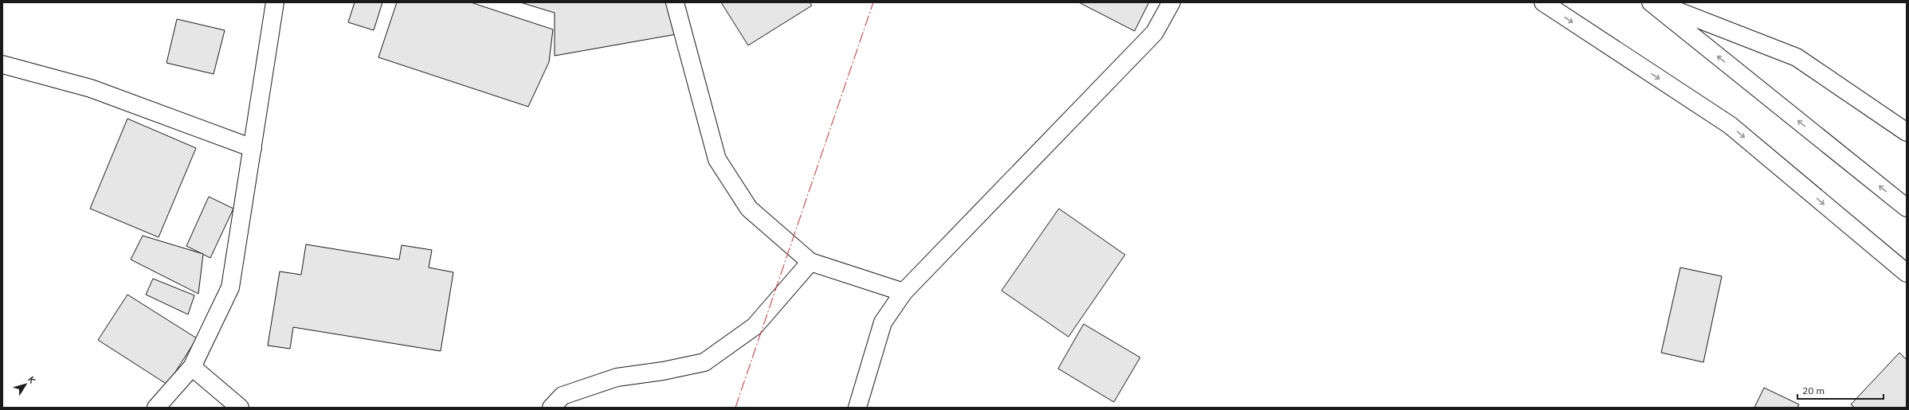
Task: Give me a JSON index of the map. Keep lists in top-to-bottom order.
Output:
{
  "scale_bar": "20 m",
  "north": "top right"
}
